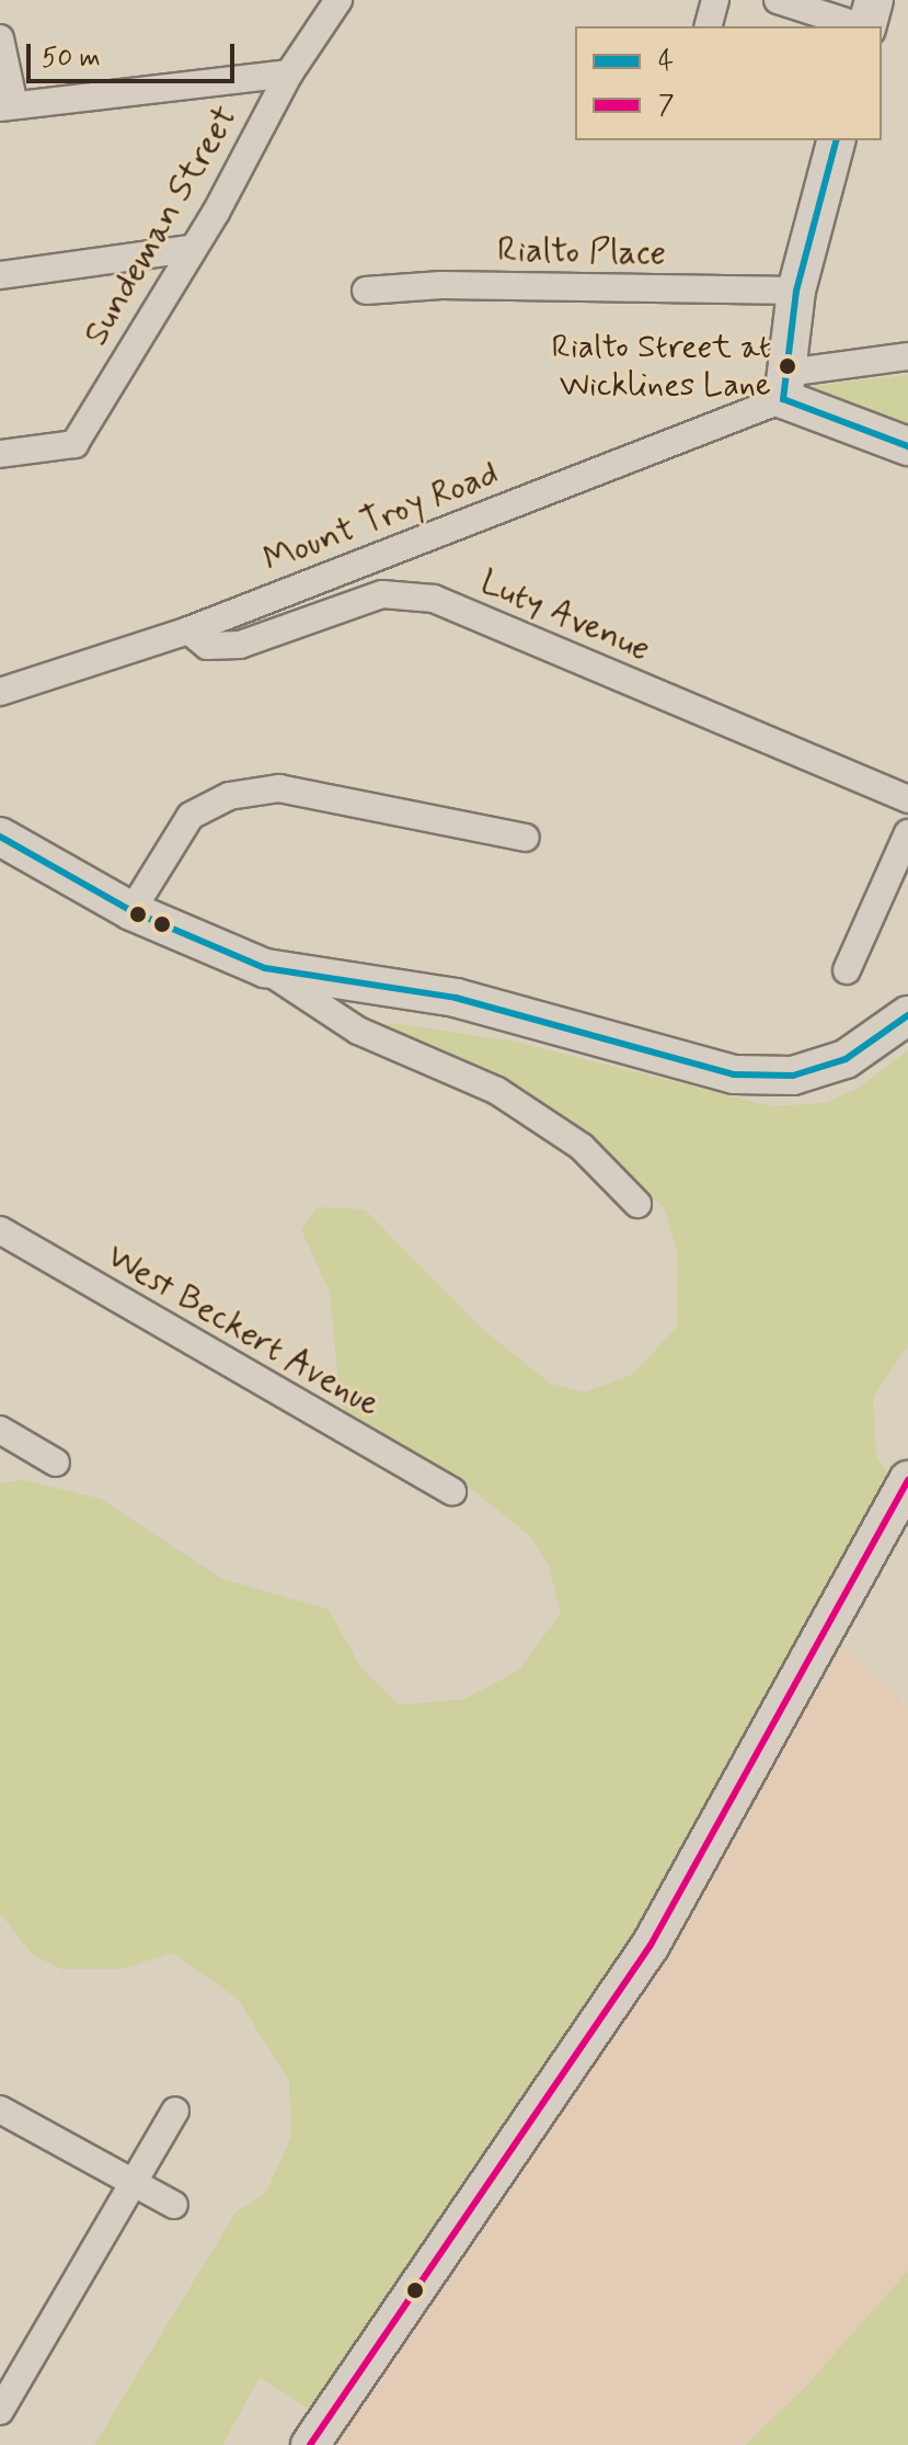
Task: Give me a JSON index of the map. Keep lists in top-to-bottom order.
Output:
{
  "streets": {
    "street": [
      "Sundeman Street",
      "Rialto Place",
      "Mount Troy Road",
      "Luty Avenue",
      "West Beckert Avenue"
    ]
  },
  "crossings": [
    ["Mount Troy Road", "Luty Avenue"]
  ],
  "places": ["Rialto Street at Wicklines Lane"],
  "lines": ["transit line 4", "transit line 7"],
  "legend": ["4", "7"],
  "scale_bar": "50 m"
}
